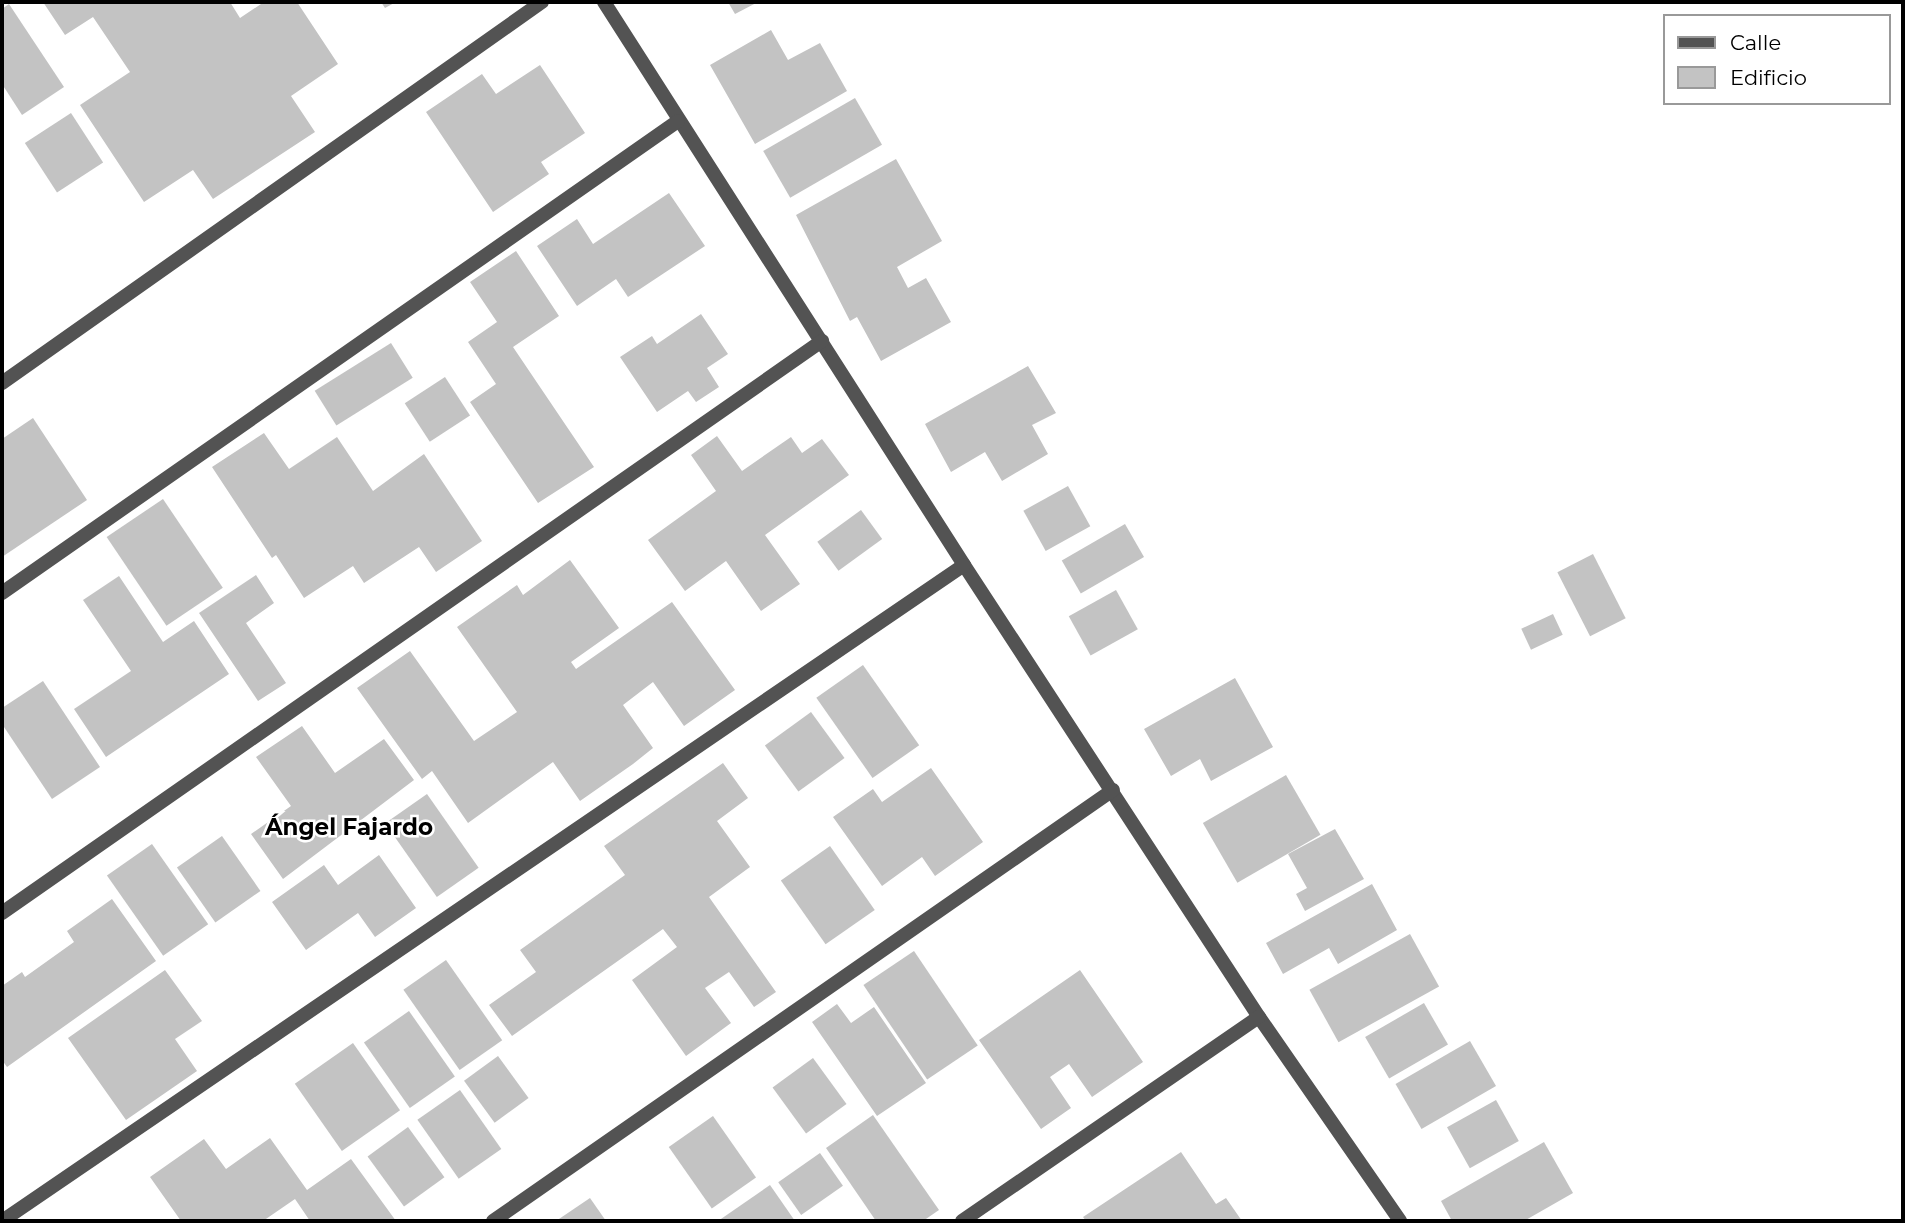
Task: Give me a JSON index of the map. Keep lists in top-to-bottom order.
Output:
{
  "districts": ["Ángel Fajardo"],
  "legend": ["Calle", "Edificio"]
}
